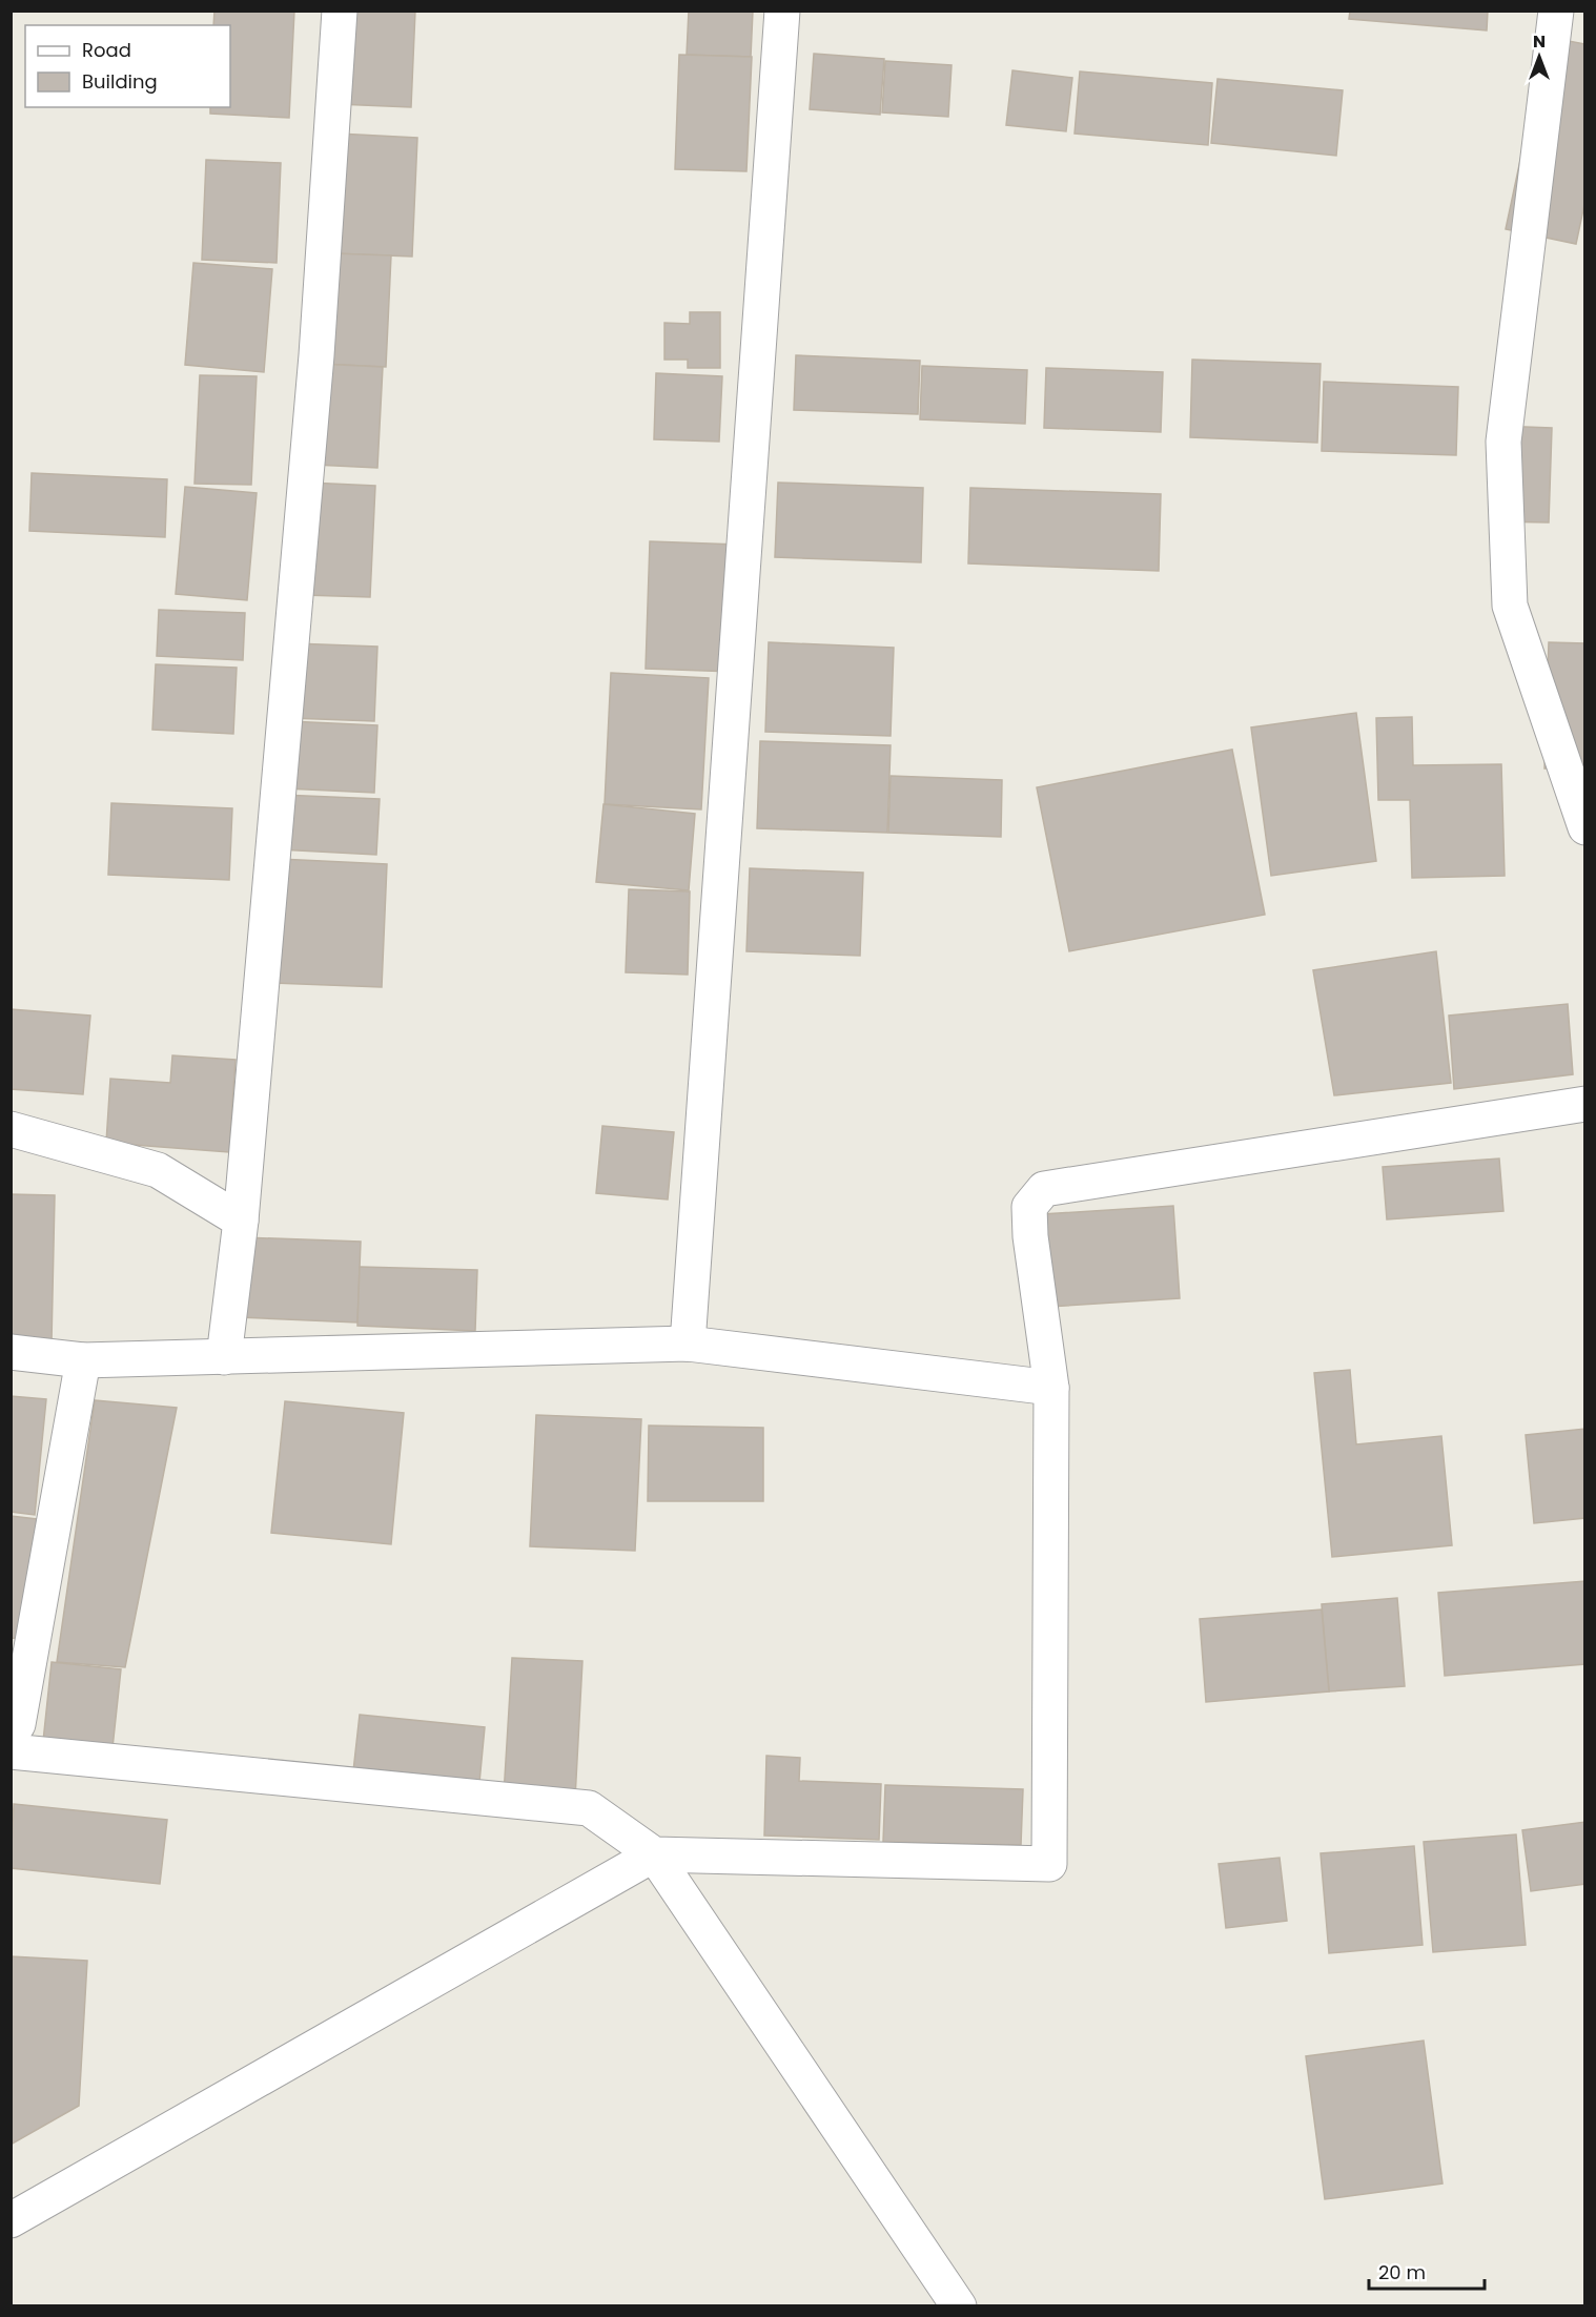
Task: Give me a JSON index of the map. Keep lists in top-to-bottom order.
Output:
{
  "legend": ["Road", "Building"],
  "scale_bar": "20 m",
  "north": "top"
}
